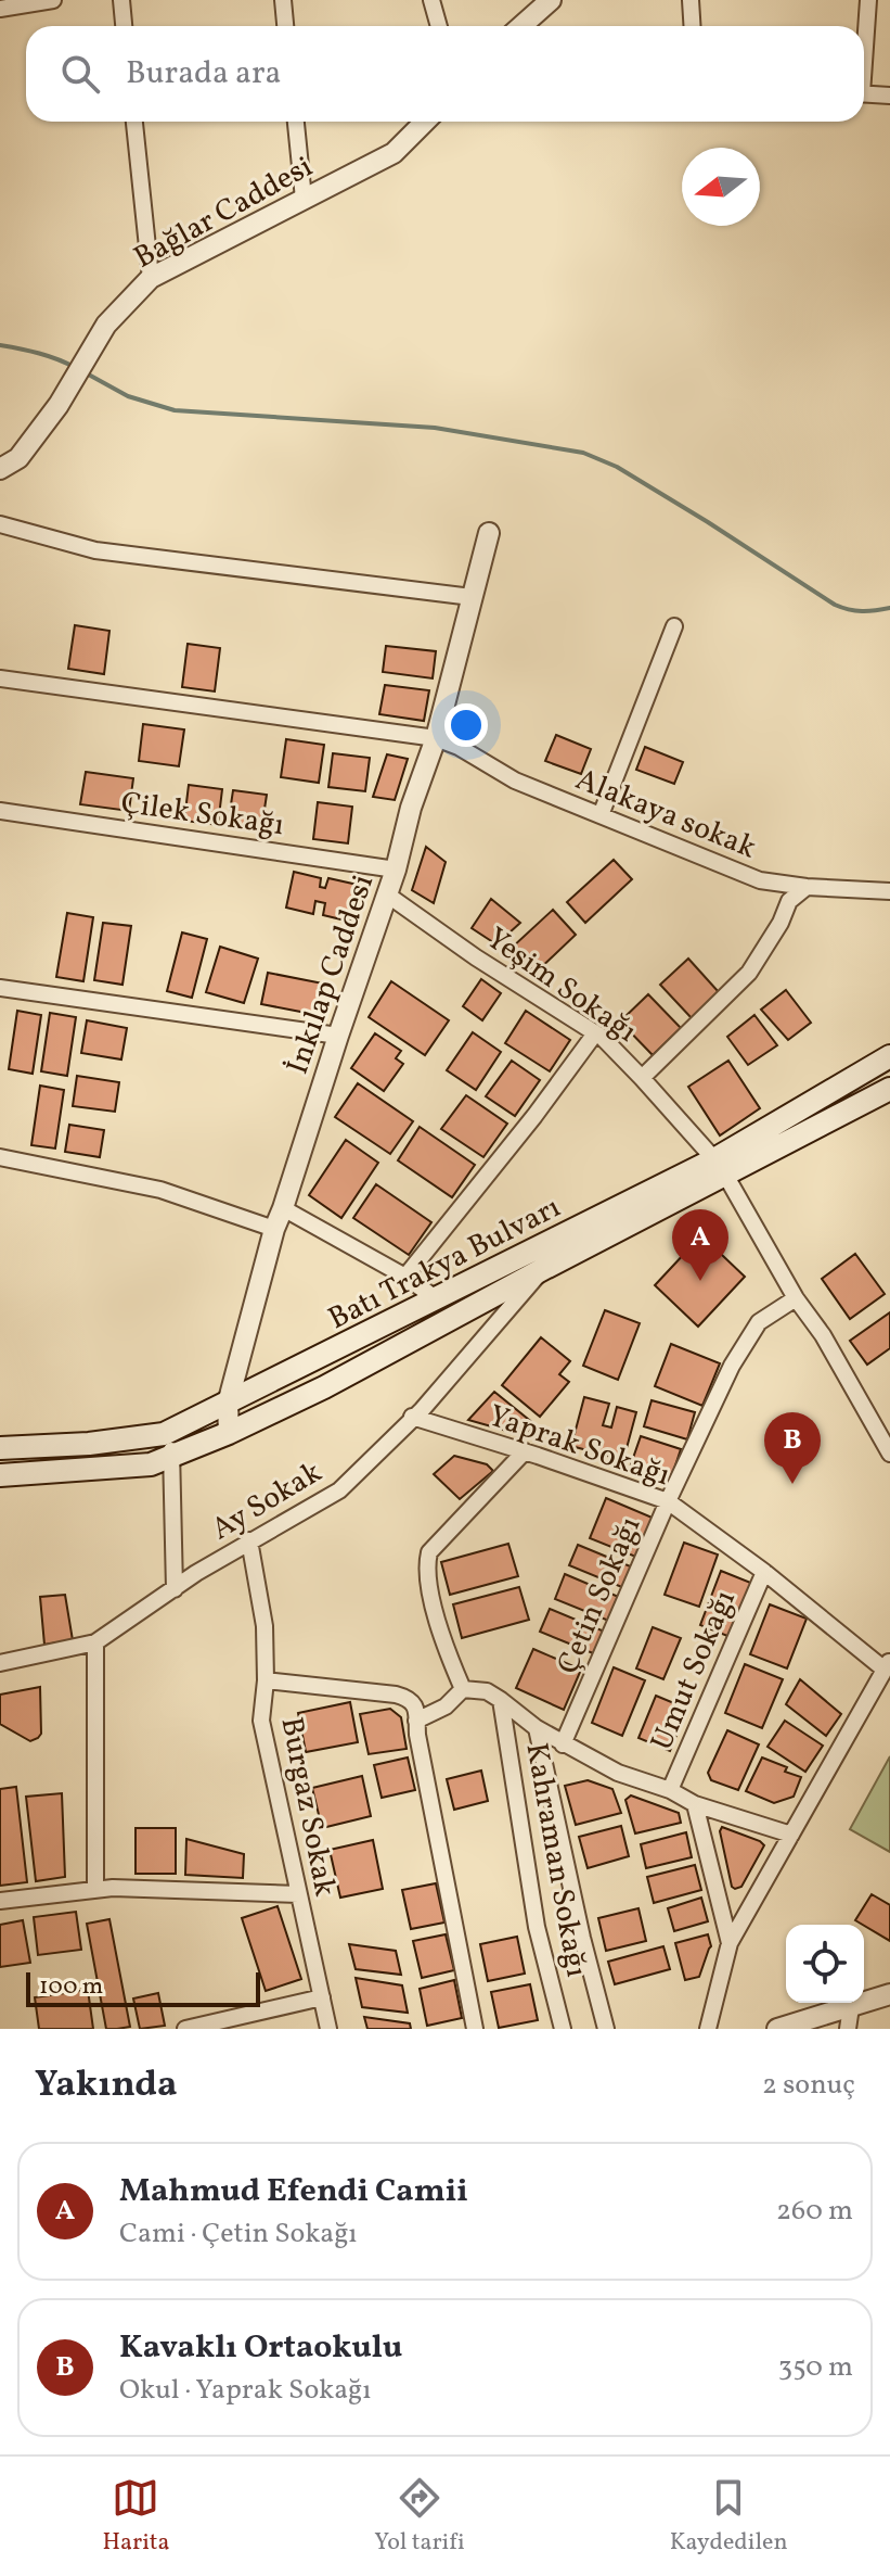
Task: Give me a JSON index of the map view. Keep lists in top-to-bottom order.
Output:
{
  "streets": {
    "main road": ["Batı Trakya Bulvarı"],
    "street": [
      "Bağlar Caddesi",
      "Çilek Sokağı",
      "Alakaya sokak",
      "İnkılap Caddesi",
      "Yeşim Sokağı",
      "Yaprak Sokağı",
      "Ay Sokak",
      "Çetin Sokağı",
      "Umut Sokağı",
      "Burgaz Sokak",
      "Kahraman Sokağı"
    ]
  },
  "crossings": [
    ["Çilek Sokağı", "İnkılap Caddesi"],
    ["Alakaya sokak", "İnkılap Caddesi"],
    ["İnkılap Caddesi", "Yeşim Sokağı"],
    ["İnkılap Caddesi", "Batı Trakya Bulvarı"],
    ["Yeşim Sokağı", "Batı Trakya Bulvarı"],
    ["Yeşim Sokağı", "Çetin Sokağı"],
    ["Batı Trakya Bulvarı", "Ay Sokak"],
    ["Yaprak Sokağı", "Ay Sokak"],
    ["Yaprak Sokağı", "Çetin Sokağı"],
    ["Yaprak Sokağı", "Umut Sokağı"],
    ["Ay Sokak", "Burgaz Sokak"]
  ],
  "scale_bar": "100 m",
  "north": "left",
  "page": {
    "search": "Burada ara",
    "pins": ["A", "B"],
    "scale": "100 m",
    "heading": ["Yakında", "2 sonuç"],
    "list": [
      {
        "mark": "A",
        "name": "Mahmud Efendi Camii",
        "note": "Cami · Çetin Sokağı",
        "value": "260 m"
      },
      {
        "mark": "B",
        "name": "Kavaklı Ortaokulu",
        "note": "Okul · Yaprak Sokağı",
        "value": "350 m"
      }
    ],
    "nav": ["Harita", "Yol tarifi", "Kaydedilen"]
  }
}
